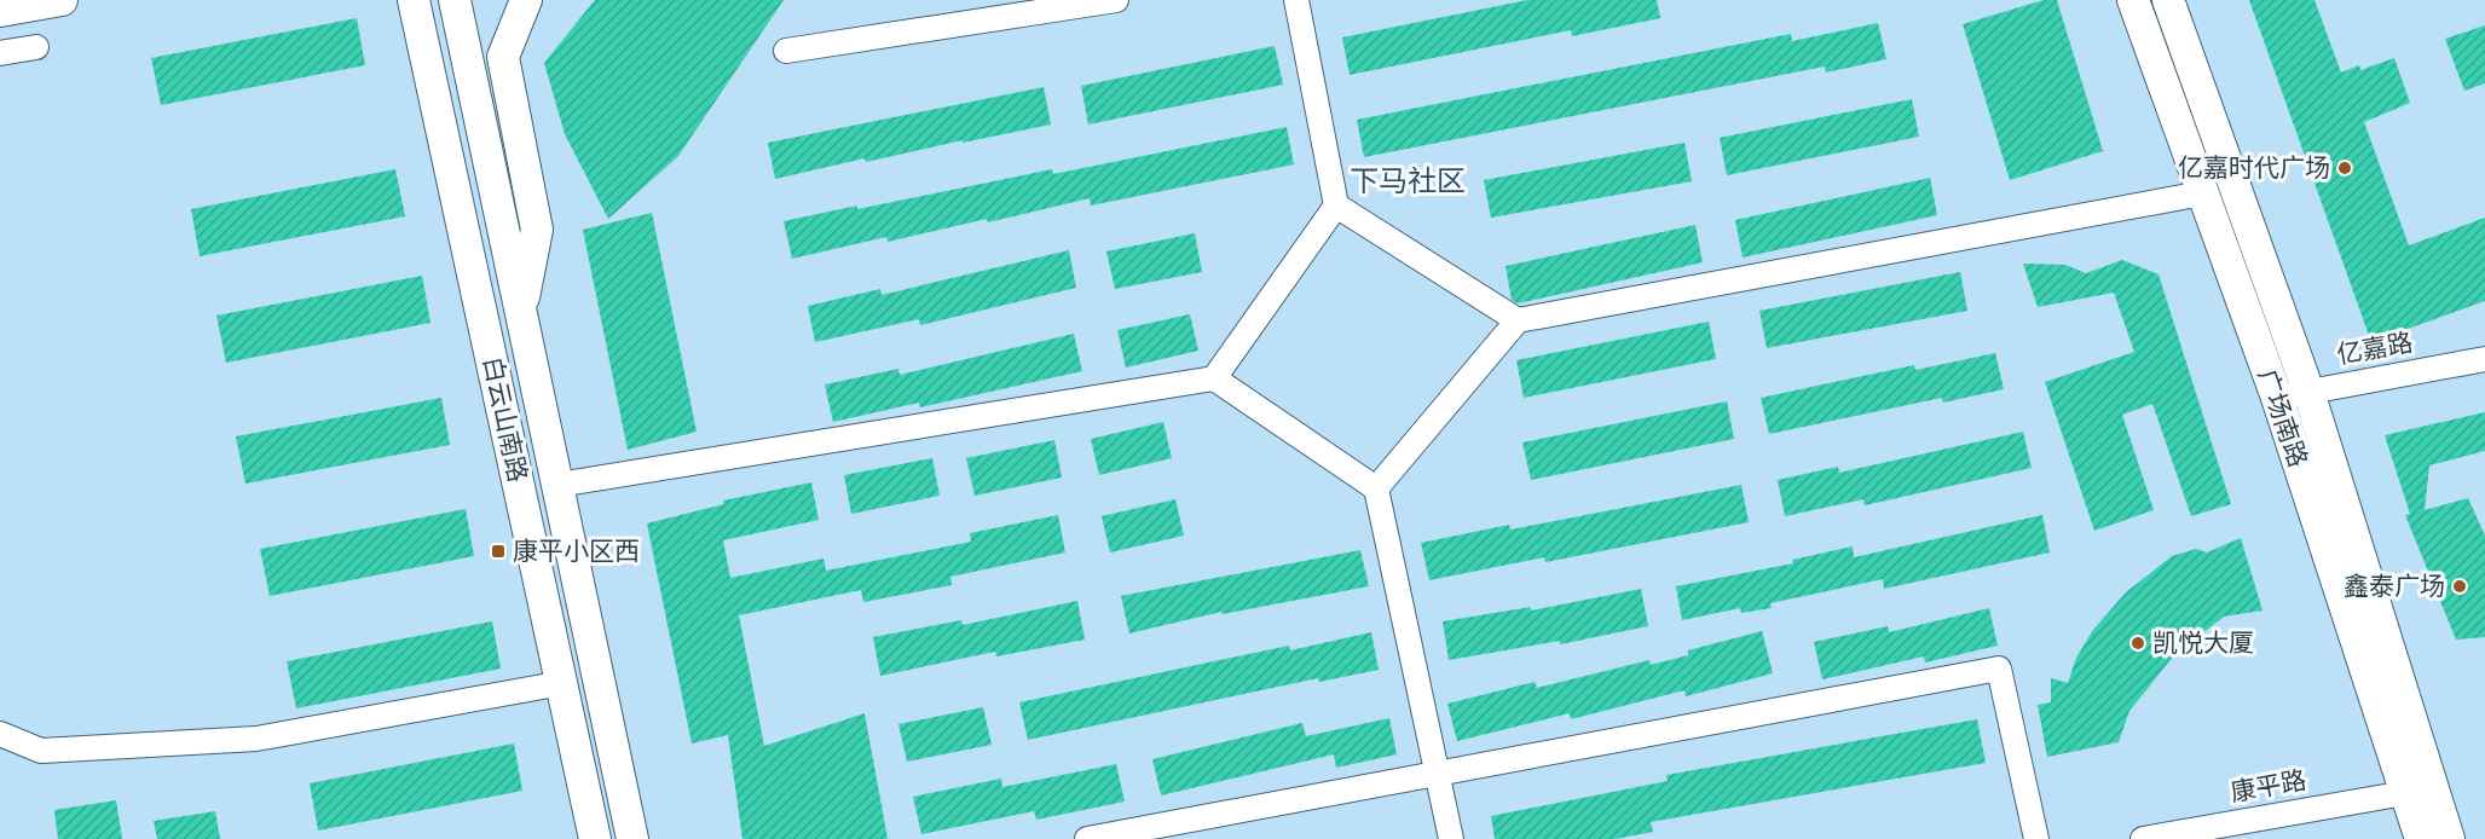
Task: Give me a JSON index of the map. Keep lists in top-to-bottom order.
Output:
{
  "streets": {
    "main road": ["广场南路", "白云山南路"],
    "street": ["亿嘉路", "康平路"]
  },
  "crossings": [
    ["亿嘉路", "广场南路"],
    ["广场南路", "康平路"]
  ],
  "districts": ["下马社区"],
  "places": {
    "other": ["亿嘉时代广场", "鑫泰广场", "凯悦大厦"],
    "transit": ["康平小区西"]
  }
}
